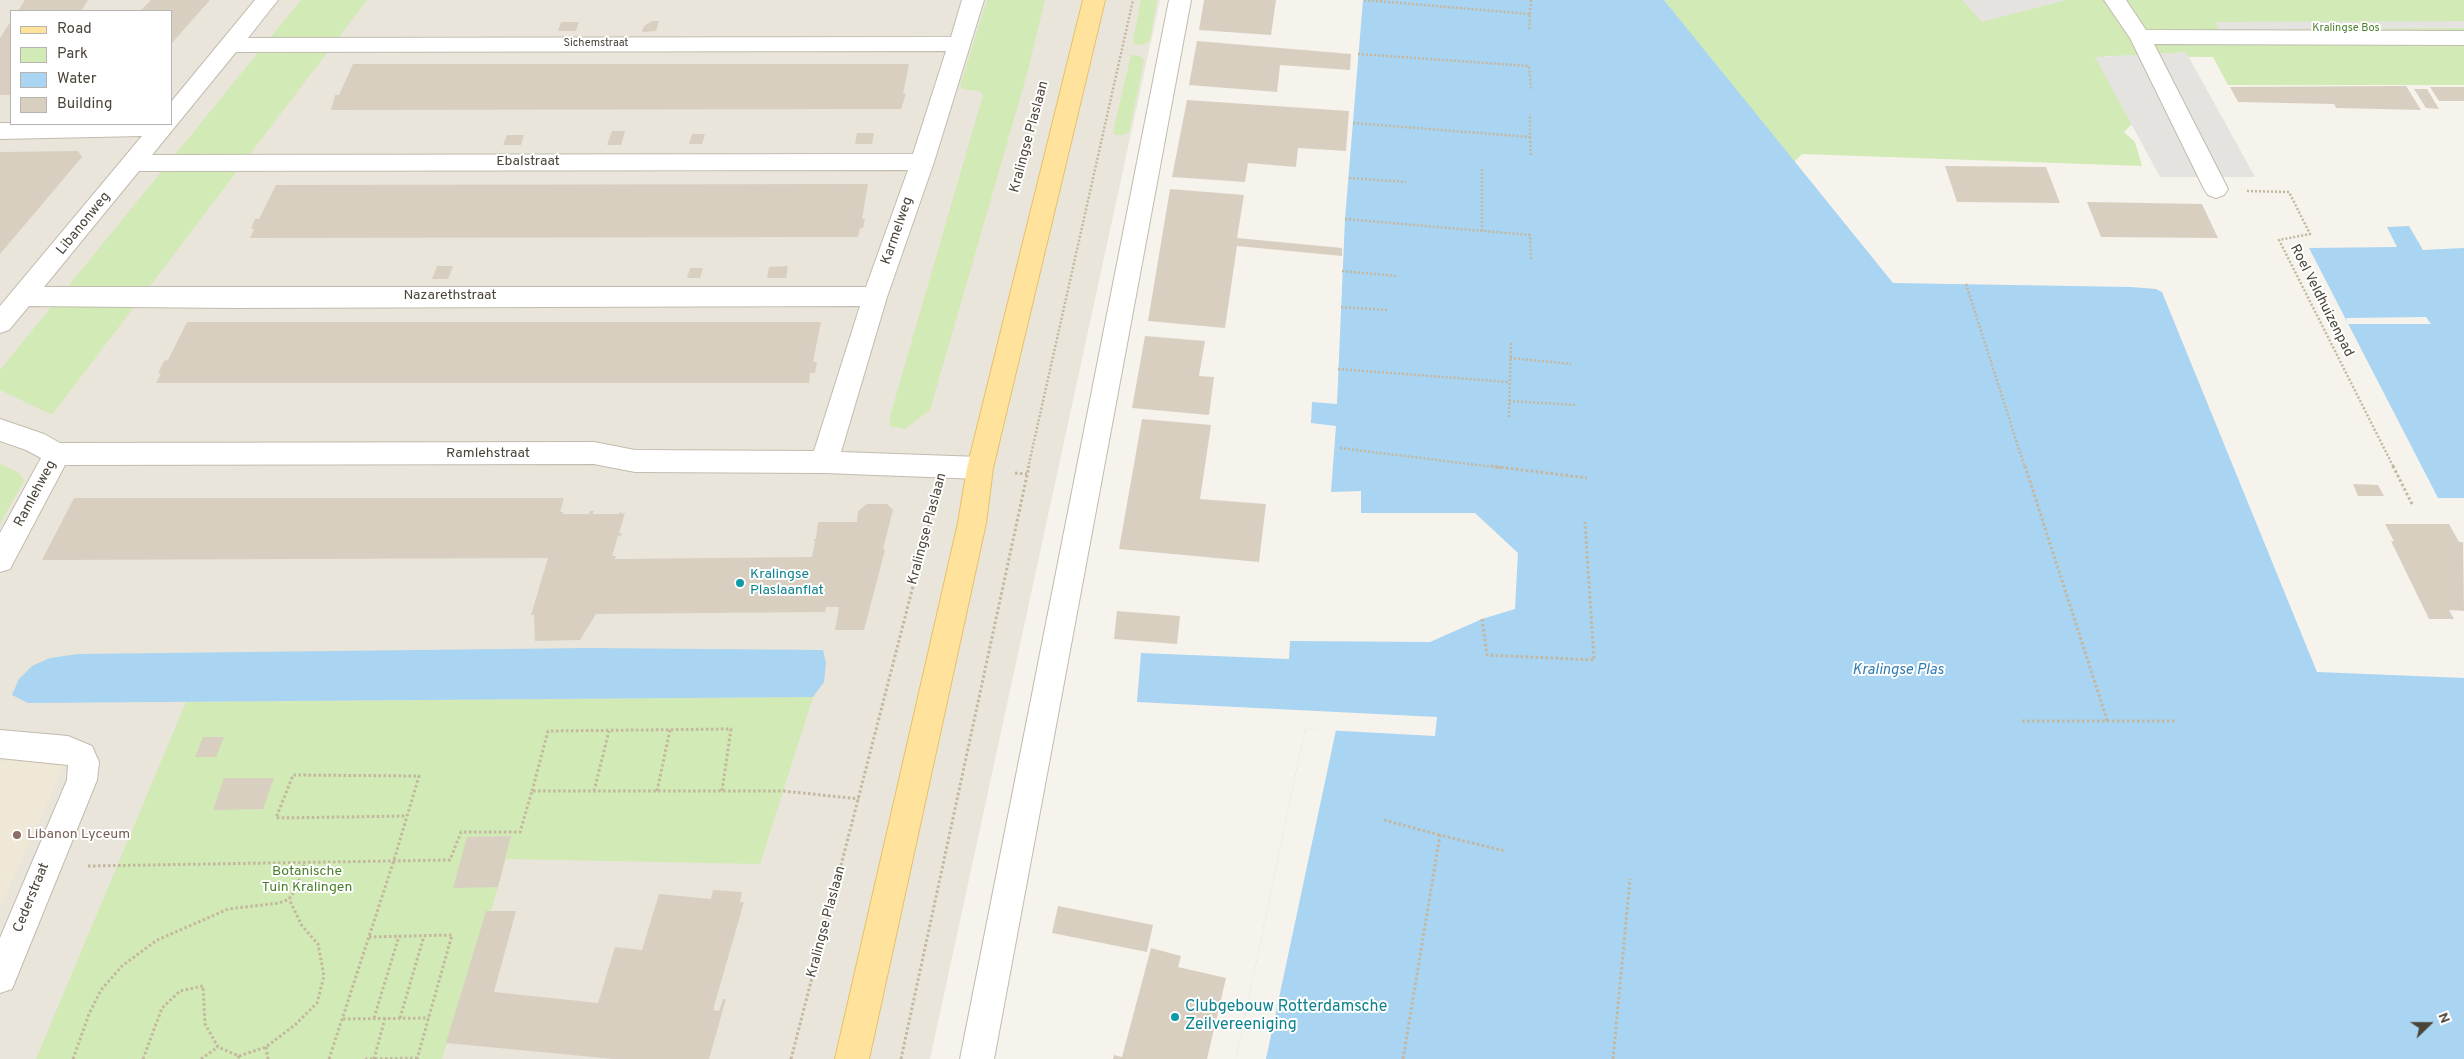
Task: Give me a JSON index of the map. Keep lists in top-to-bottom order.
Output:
{
  "streets": {
    "main road": ["Kralingse Plaslaan"],
    "street": [
      "Sichemstraat",
      "Ebalstraat",
      "Libanonweg",
      "Karmelweg",
      "Nazarethstraat",
      "Ramlehstraat",
      "Ramlehweg",
      "Cederstraat"
    ],
    "path": ["Roel Veldhuizenpad"]
  },
  "crossings": [
    ["Sichemstraat", "Libanonweg"],
    ["Sichemstraat", "Karmelweg"],
    ["Kralingse Plaslaan", "Ramlehstraat"],
    ["Ebalstraat", "Libanonweg"],
    ["Ebalstraat", "Karmelweg"],
    ["Libanonweg", "Nazarethstraat"],
    ["Karmelweg", "Nazarethstraat"],
    ["Karmelweg", "Ramlehstraat"],
    ["Ramlehstraat", "Ramlehweg"]
  ],
  "water": ["Kralingse Plas"],
  "parks": ["Kralingse Bos", "Botanische Tuin Kralingen"],
  "places": ["Kralingse Plaslaanflat", "Libanon Lyceum", "Clubgebouw Rotterdamsche Zeilvereeniging"],
  "legend": [
    "Road",
    "Park",
    "Water",
    "Building"
  ],
  "north": "right"
}
